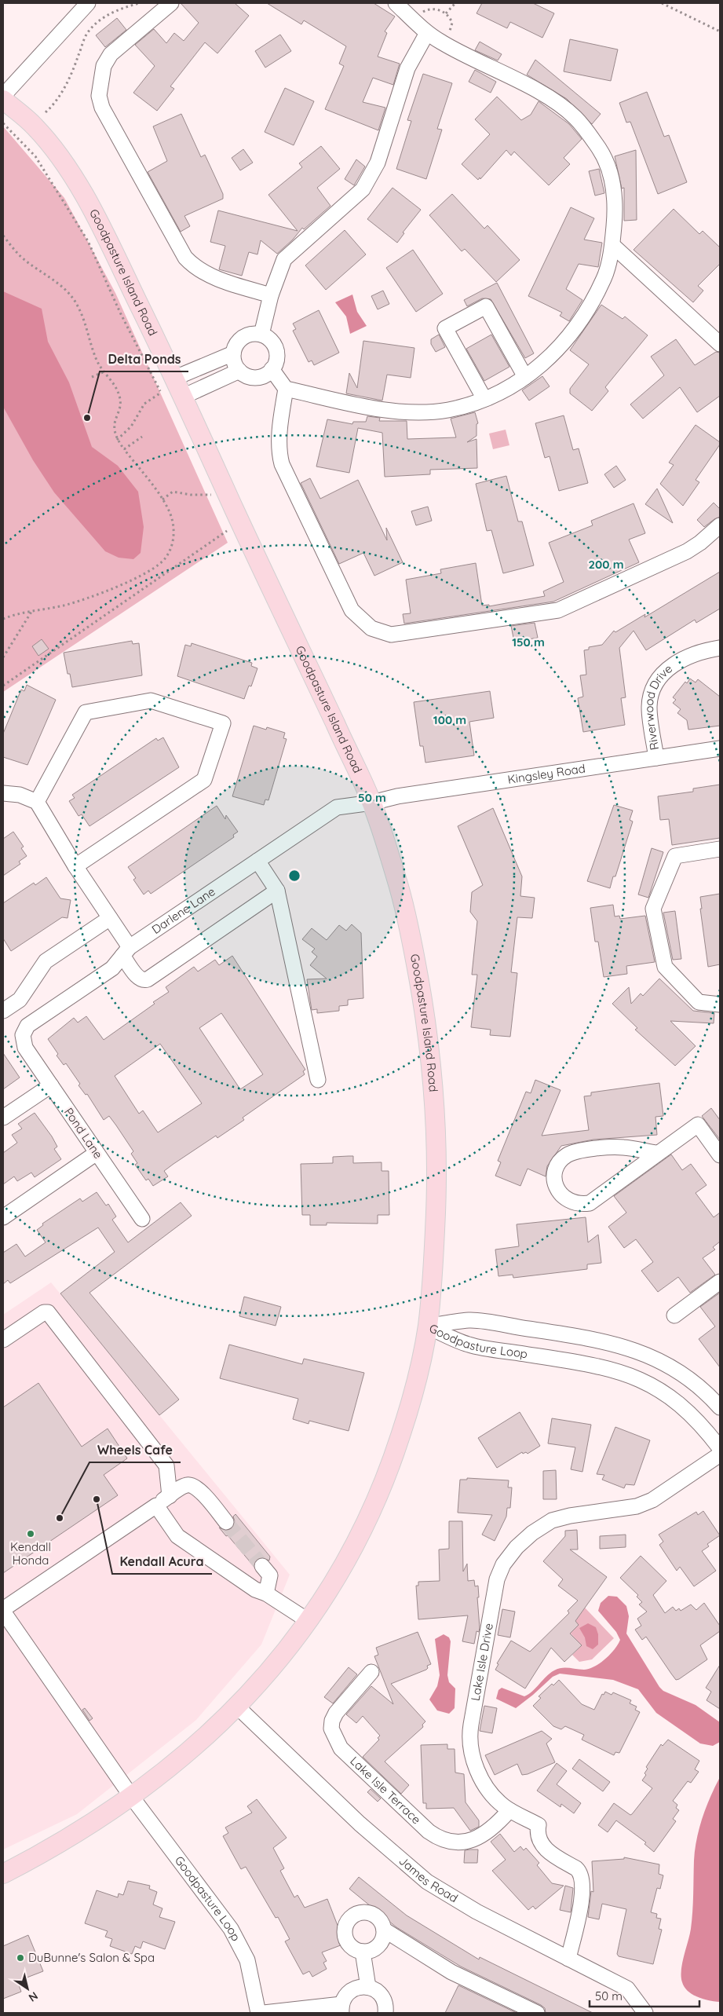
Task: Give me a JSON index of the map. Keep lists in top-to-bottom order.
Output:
{
  "streets": {
    "main road": ["Goodpasture Island Road"],
    "street": [
      "Riverwood Drive",
      "Kingsley Road",
      "Darlene Lane",
      "Pond Lane",
      "Goodpasture Loop",
      "Lake Isle Drive",
      "Lake Isle Terrace",
      "James Road"
    ]
  },
  "crossings": [
    ["Goodpasture Island Road", "Kingsley Road"],
    ["Goodpasture Island Road", "Darlene Lane"],
    ["Goodpasture Island Road", "Goodpasture Loop"],
    ["Goodpasture Island Road", "James Road"],
    ["Riverwood Drive", "Kingsley Road"],
    ["Kingsley Road", "Darlene Lane"],
    ["Darlene Lane", "Pond Lane"],
    ["Lake Isle Drive", "Lake Isle Terrace"],
    ["Lake Isle Drive", "James Road"]
  ],
  "places": [
    "Delta Ponds",
    "Kendall Acura",
    "Wheels Cafe",
    "Kendall Honda",
    "DuBunne's Salon & Spa"
  ],
  "scale_bar": "50 m",
  "north": "bottom right",
  "rings": [
    "200 m",
    "150 m",
    "100 m",
    "50 m"
  ]
}
